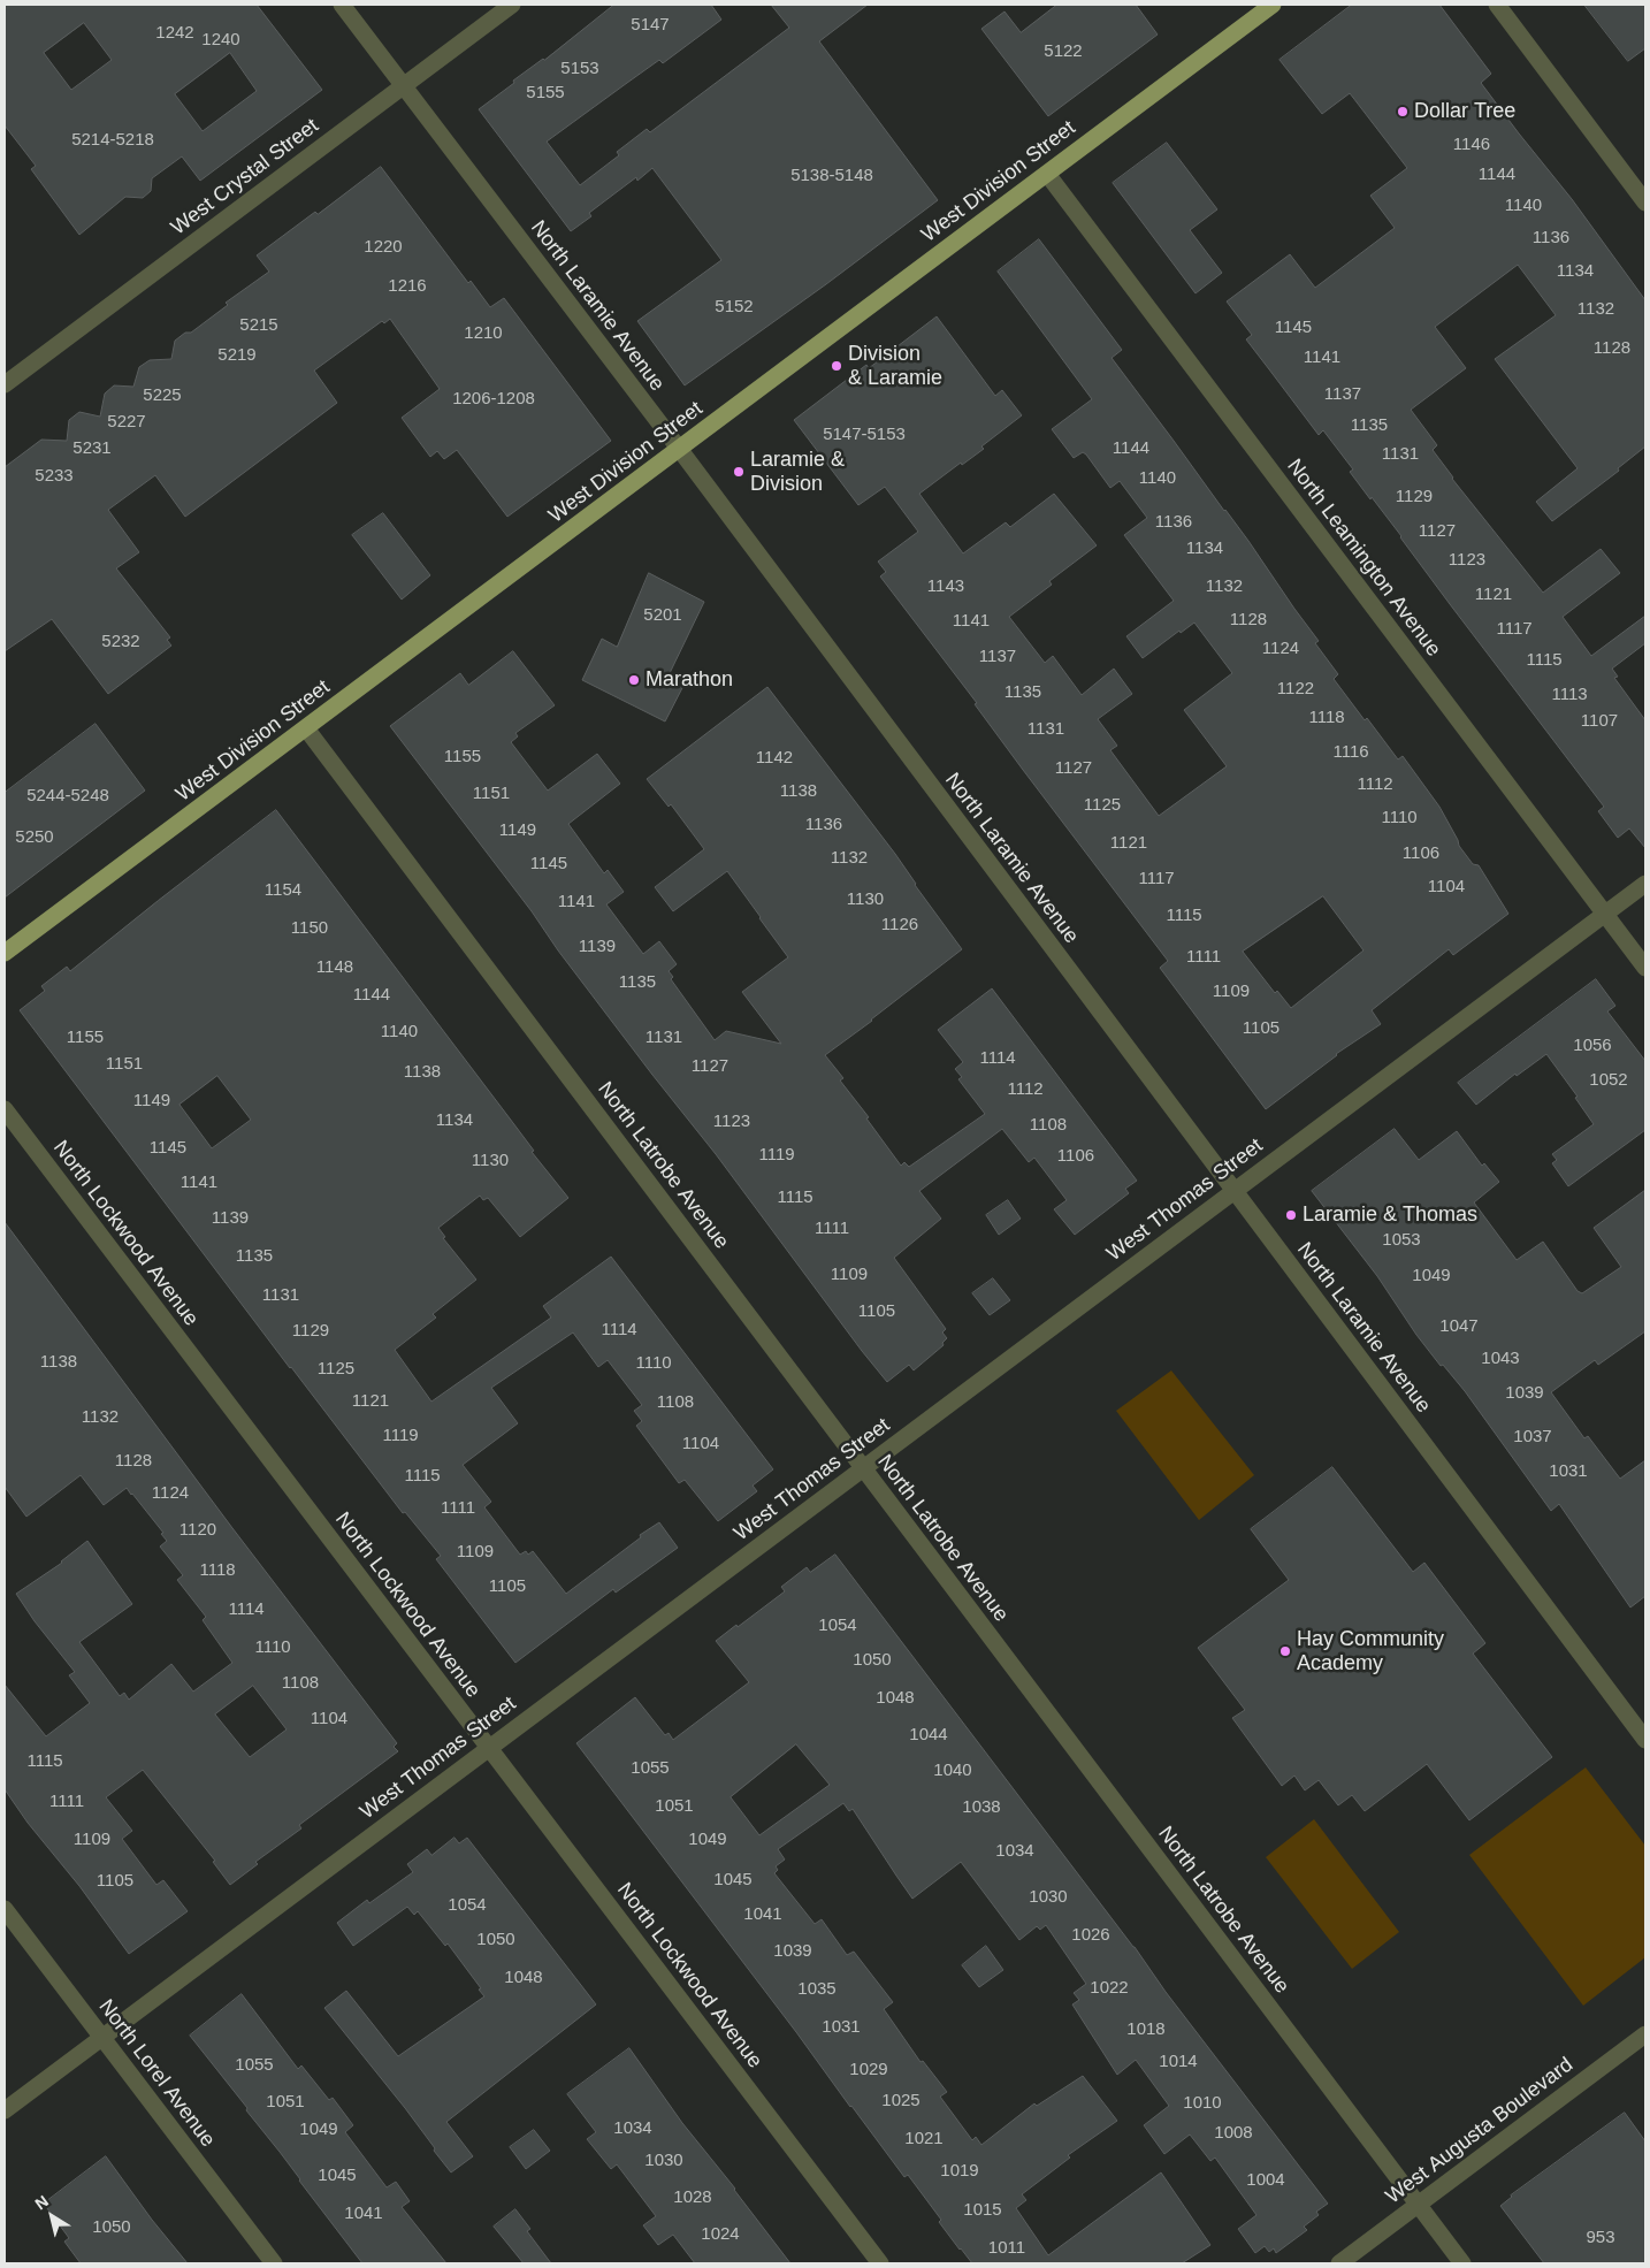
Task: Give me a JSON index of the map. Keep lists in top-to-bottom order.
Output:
{
  "streets": {
    "main road": ["West Division Street"],
    "street": [
      "West Crystal Street",
      "North Laramie Avenue",
      "North Leamington Avenue",
      "North Latrobe Avenue",
      "West Thomas Street",
      "North Lockwood Avenue",
      "North Lorel Avenue",
      "West Augusta Boulevard"
    ]
  },
  "crossings": [
    ["West Crystal Street", "North Laramie Avenue"],
    ["West Division Street", "North Laramie Avenue"],
    ["West Division Street", "North Leamington Avenue"],
    ["West Division Street", "North Latrobe Avenue"],
    ["North Laramie Avenue", "West Thomas Street"],
    ["North Leamington Avenue", "West Thomas Street"],
    ["North Latrobe Avenue", "West Thomas Street"],
    ["North Latrobe Avenue", "West Augusta Boulevard"],
    ["West Thomas Street", "North Lockwood Avenue"],
    ["West Thomas Street", "North Lorel Avenue"]
  ],
  "places": [
    "Dollar Tree",
    "Division & Laramie",
    "Laramie & Division",
    "Marathon",
    "Laramie & Thomas",
    "Hay Community Academy"
  ],
  "house_numbers": [
    "5147",
    "1242",
    "1240",
    "5122",
    "5153",
    "5155",
    "5214-5218",
    "1146",
    "1144",
    "5138-5148",
    "1140",
    "1136",
    "1220",
    "1134",
    "1216",
    "5152",
    "1132",
    "5215",
    "1145",
    "1210",
    "1128",
    "5219",
    "1141",
    "1137",
    "5225",
    "1206-1208",
    "5227",
    "1135",
    "5147-5153",
    "5231",
    "1144",
    "1131",
    "5233",
    "1140",
    "1129",
    "1136",
    "1127",
    "1134",
    "1123",
    "1143",
    "1132",
    "1121",
    "5201",
    "1128",
    "1141",
    "1117",
    "5232",
    "1124",
    "1137",
    "1115",
    "1122",
    "1135",
    "1113",
    "1118",
    "1107",
    "1131",
    "1116",
    "1155",
    "1142",
    "1127",
    "1112",
    "1138",
    "1151",
    "5244-5248",
    "1125",
    "1110",
    "1136",
    "1149",
    "5250",
    "1121",
    "1106",
    "1132",
    "1145",
    "1117",
    "1104",
    "1154",
    "1130",
    "1141",
    "1115",
    "1126",
    "1150",
    "1139",
    "1111",
    "1148",
    "1135",
    "1109",
    "1144",
    "1105",
    "1140",
    "1155",
    "1131",
    "1056",
    "1114",
    "1151",
    "1127",
    "1138",
    "1052",
    "1112",
    "1149",
    "1134",
    "1123",
    "1108",
    "1145",
    "1119",
    "1106",
    "1130",
    "1141",
    "1115",
    "1139",
    "1111",
    "1053",
    "1135",
    "1109",
    "1049",
    "1131",
    "1105",
    "1047",
    "1114",
    "1129",
    "1043",
    "1138",
    "1110",
    "1125",
    "1039",
    "1121",
    "1108",
    "1132",
    "1119",
    "1037",
    "1104",
    "1128",
    "1031",
    "1115",
    "1124",
    "1111",
    "1120",
    "1109",
    "1118",
    "1105",
    "1114",
    "1054",
    "1110",
    "1050",
    "1108",
    "1048",
    "1104",
    "1044",
    "1115",
    "1055",
    "1040",
    "1111",
    "1051",
    "1038",
    "1109",
    "1049",
    "1034",
    "1045",
    "1105",
    "1030",
    "1054",
    "1041",
    "1026",
    "1050",
    "1039",
    "1048",
    "1022",
    "1035",
    "1031",
    "1018",
    "1014",
    "1055",
    "1029",
    "1025",
    "1051",
    "1010",
    "1034",
    "1049",
    "1008",
    "1021",
    "1030",
    "1019",
    "1045",
    "1004",
    "1028",
    "1015",
    "1041",
    "1050",
    "1024",
    "953",
    "1011"
  ],
  "north": "top left"
}
